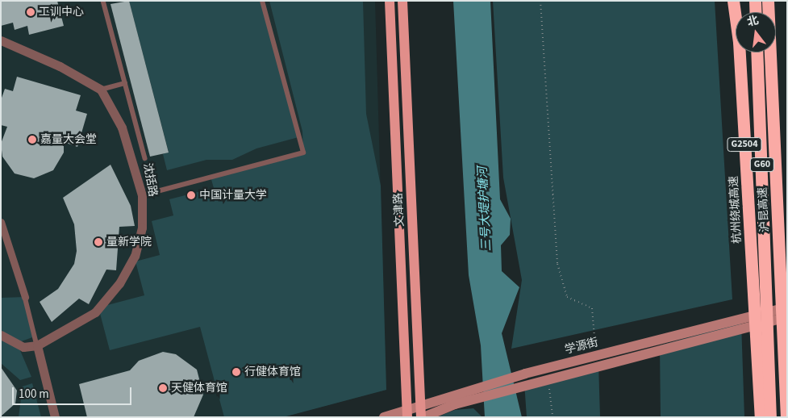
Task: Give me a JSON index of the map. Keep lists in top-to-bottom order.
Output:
{
  "streets": {
    "highway": [
      "G2504",
      "G60",
      "杭州绕城高速",
      "沪昆高速"
    ],
    "main road": ["文津路", "学源街"],
    "street": ["沈括路"]
  },
  "crossings": [
    ["文津路", "学源街"],
    ["杭州绕城高速", "沪昆高速"]
  ],
  "water": ["三号大堤护塘河"],
  "places": [
    "工训中心",
    "嘉量大会堂",
    "中国计量大学",
    "量新学院",
    "行健体育馆",
    "天健体育馆"
  ],
  "scale_bar": "100 m",
  "north": "top"
}
